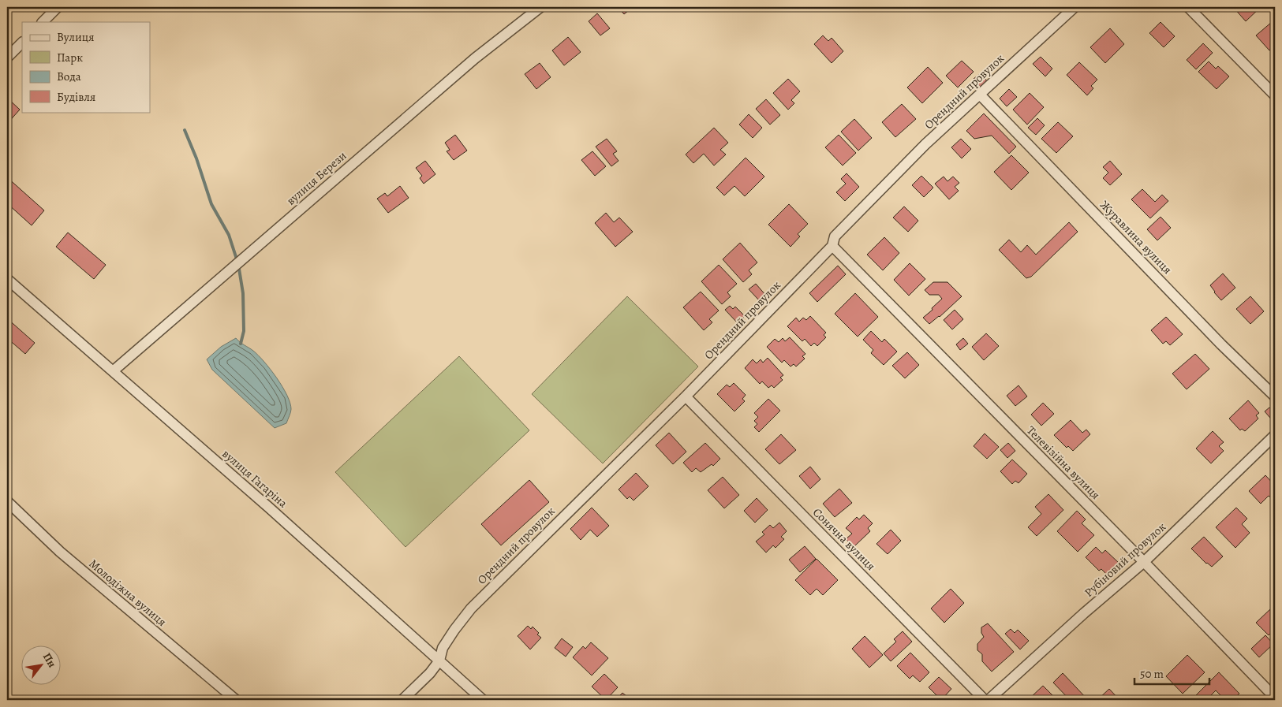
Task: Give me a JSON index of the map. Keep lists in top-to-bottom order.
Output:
{
  "streets": {
    "street": [
      "Орендний провулок",
      "вулиця Берези",
      "Журавлина вулиця",
      "Телевізійна вулиця",
      "вулиця Гагаріна",
      "Сонячна вулиця",
      "Рубіновий провулок",
      "Молодіжна вулиця"
    ]
  },
  "crossings": [
    ["Орендний провулок", "Журавлина вулиця"],
    ["Орендний провулок", "Телевізійна вулиця"],
    ["Орендний провулок", "вулиця Гагаріна"],
    ["Орендний провулок", "Сонячна вулиця"],
    ["вулиця Берези", "вулиця Гагаріна"],
    ["Телевізійна вулиця", "Рубіновий провулок"]
  ],
  "legend": [
    "Вулиця",
    "Парк",
    "Вода",
    "Будівля"
  ],
  "scale_bar": "50 m",
  "north": "top right"
}
